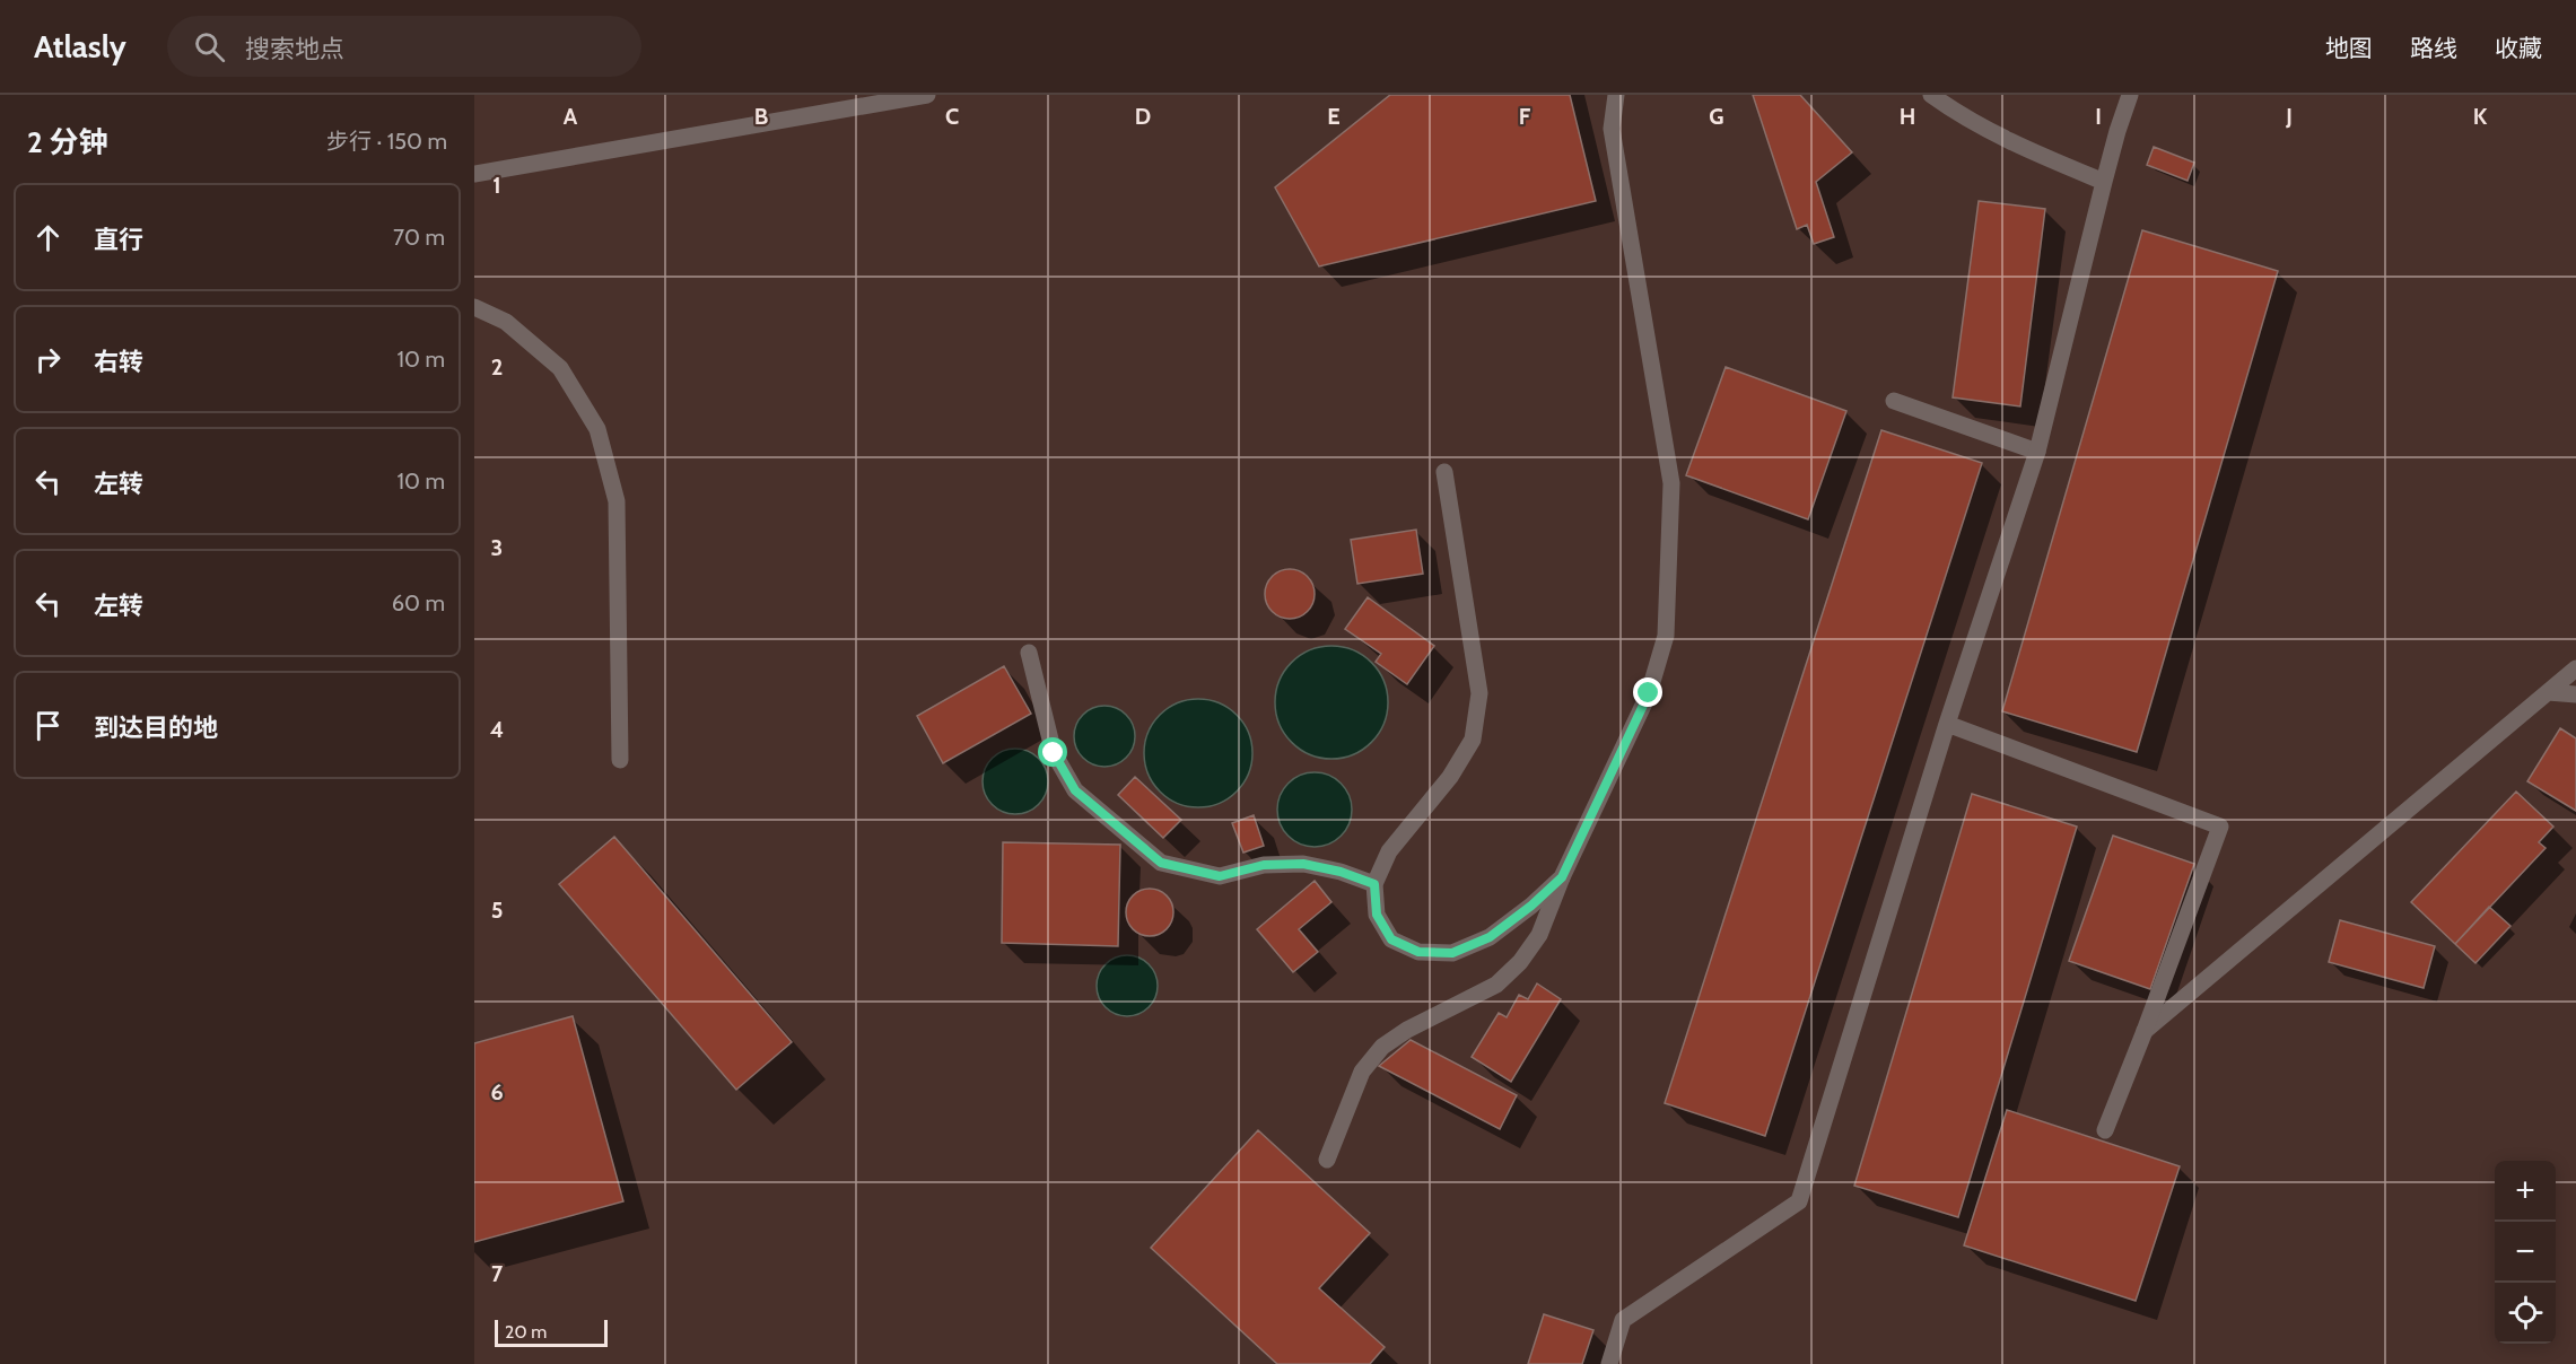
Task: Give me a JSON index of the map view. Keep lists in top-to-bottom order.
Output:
{
  "scale_bar": "20 m",
  "page": {
    "header": "Atlasly",
    "search": "搜索地点",
    "nav": ["地图", "路线", "收藏"],
    "heading": ["2 分钟", "步行 · 150 m"],
    "list": [
      ["直行", "70 m"],
      ["右转", "10 m"],
      ["左转", "10 m"],
      ["左转", "60 m"],
      "到达目的地"
    ],
    "map_buttons": ["+", "−"],
    "scale": "20 m"
  },
  "grid": {
    "columns": [
      "A",
      "B",
      "C",
      "D",
      "E",
      "F",
      "G",
      "H",
      "I",
      "J",
      "K"
    ],
    "rows": [
      "1",
      "2",
      "3",
      "4",
      "5",
      "6",
      "7"
    ]
  }
}
